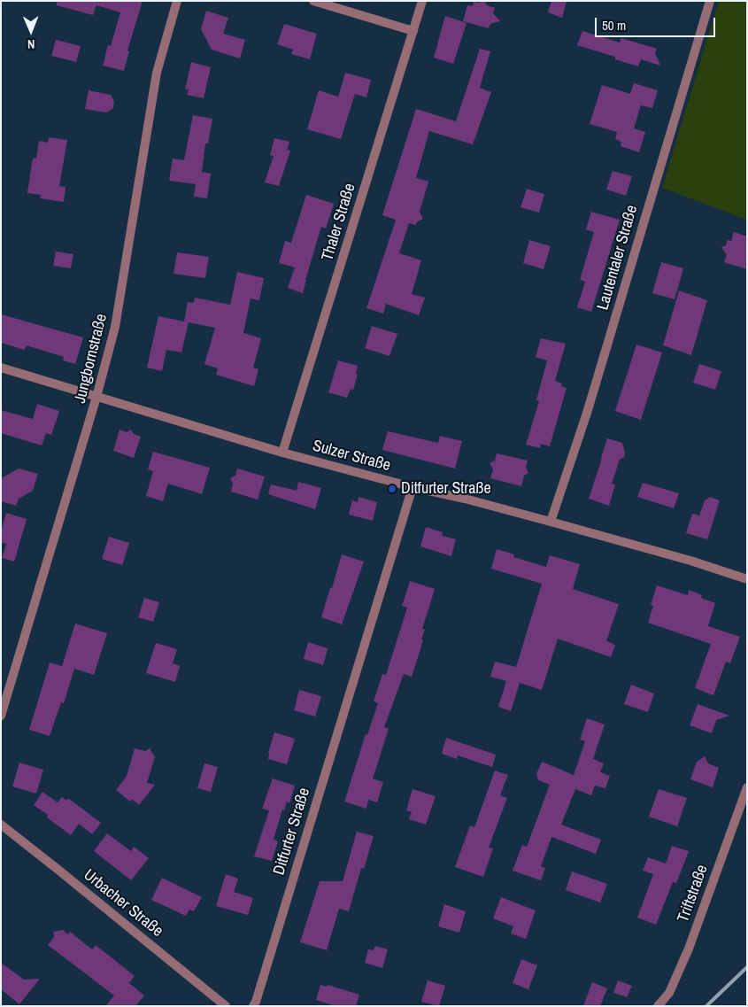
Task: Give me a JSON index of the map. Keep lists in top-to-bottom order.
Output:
{
  "streets": {
    "street": [
      "Thaler Straße",
      "Lautentaler Straße",
      "Jungbornstraße",
      "Sulzer Straße",
      "Ditfurter Straße",
      "Triftstraße",
      "Urbacher Straße"
    ]
  },
  "crossings": [
    ["Thaler Straße", "Sulzer Straße"],
    ["Lautentaler Straße", "Sulzer Straße"],
    ["Jungbornstraße", "Sulzer Straße"],
    ["Sulzer Straße", "Ditfurter Straße"]
  ],
  "places": ["Ditfurter Straße"],
  "scale_bar": "50 m",
  "north": "bottom"
}
